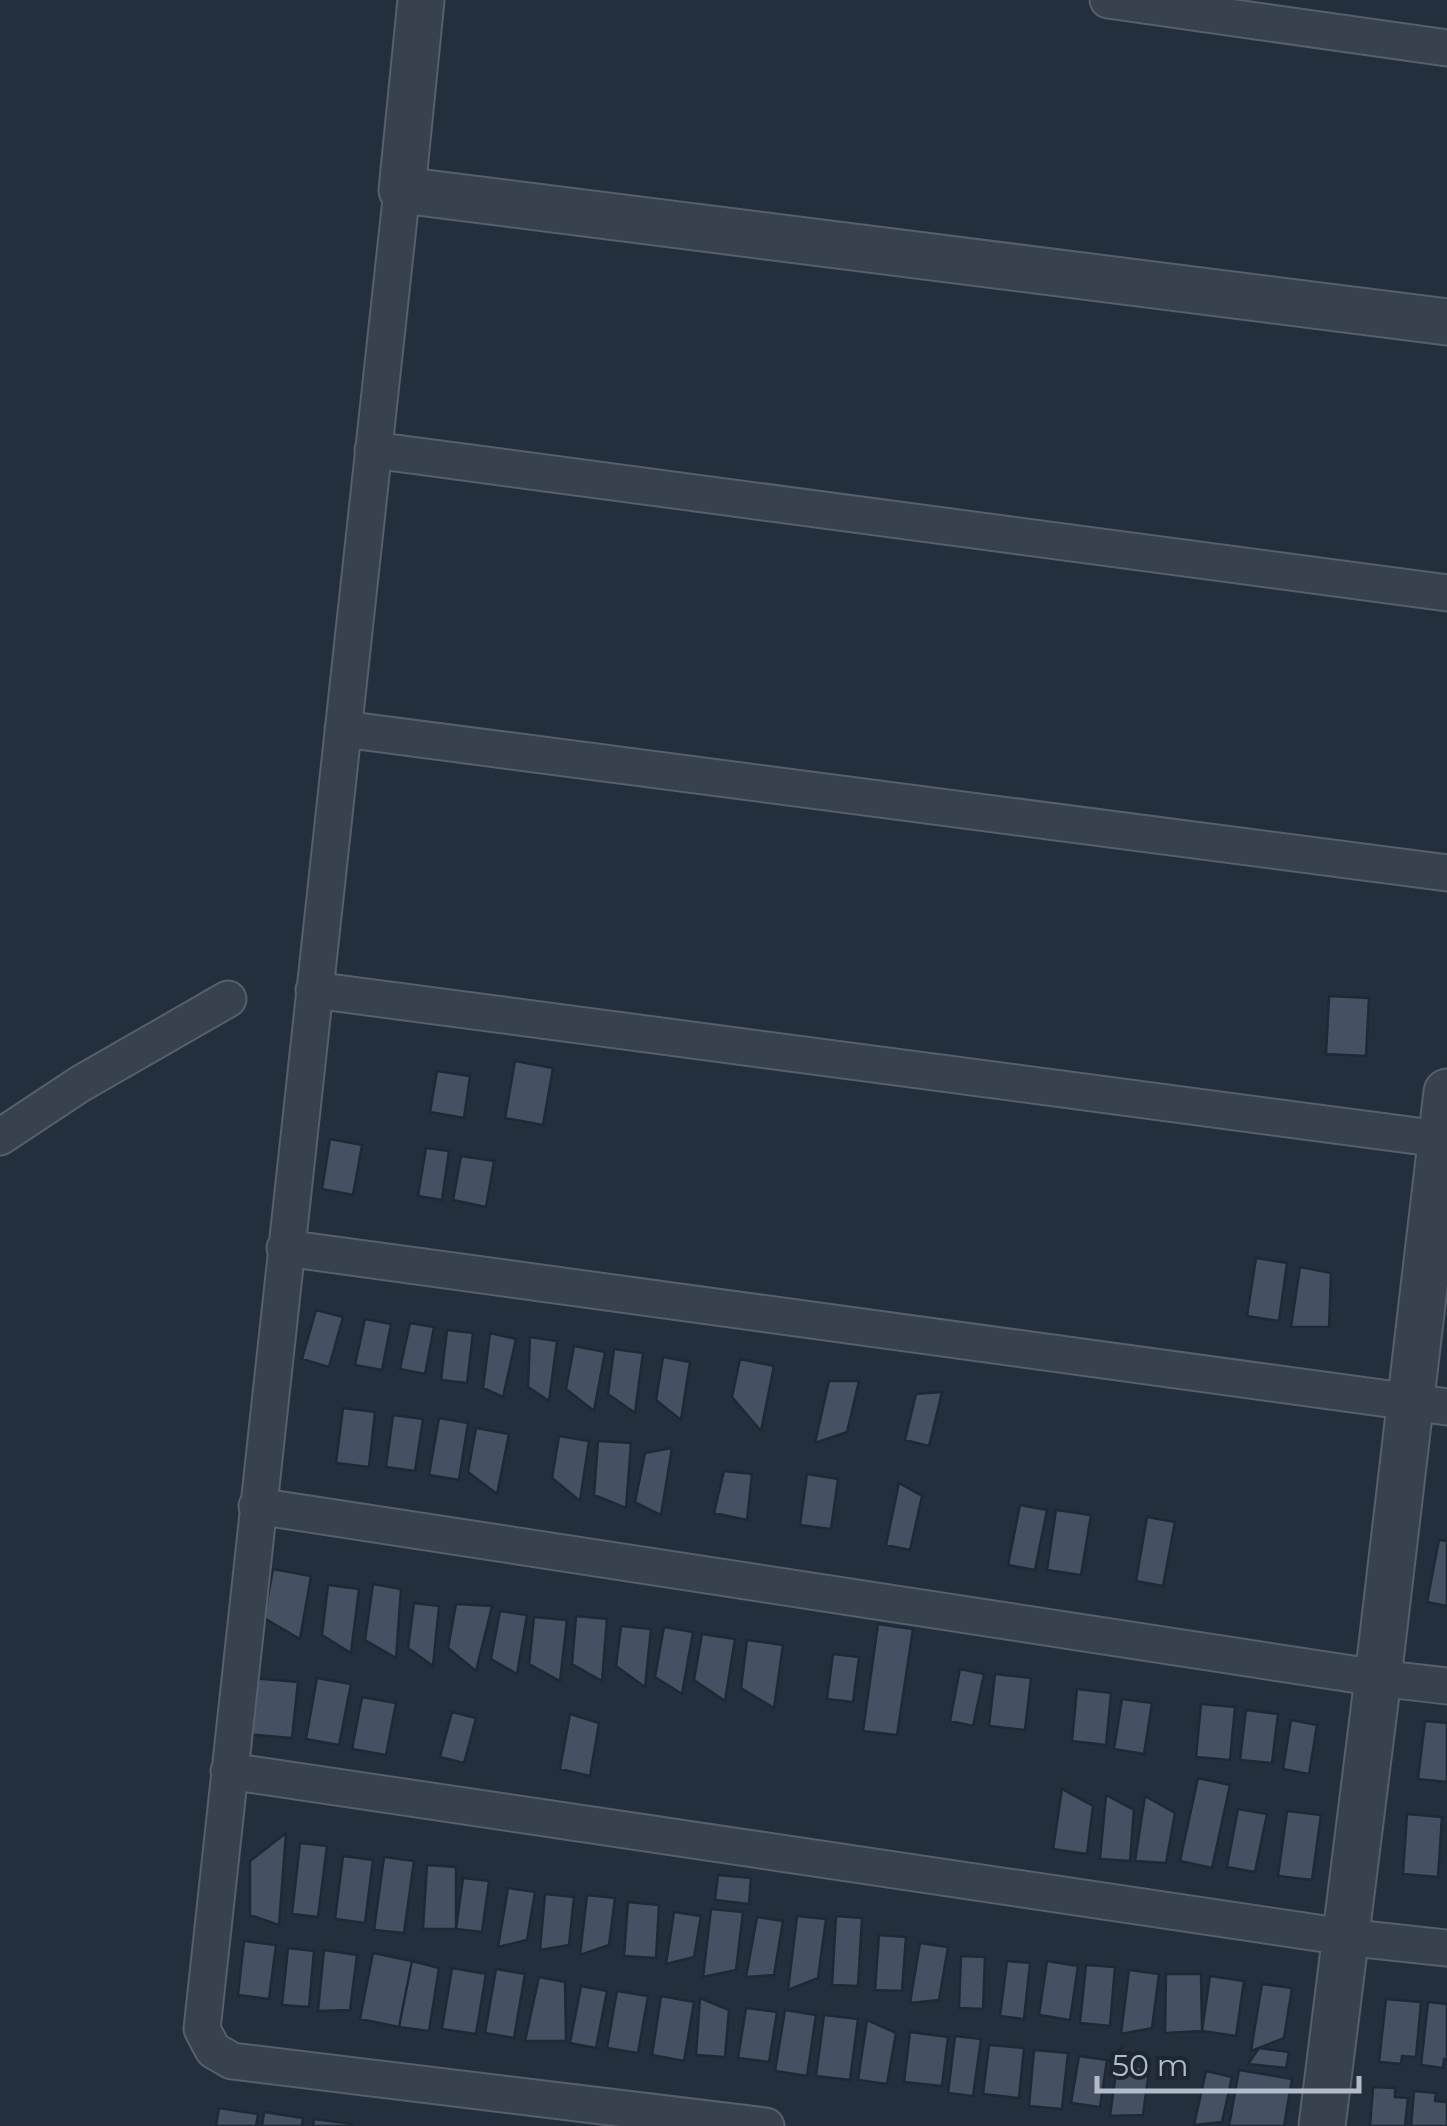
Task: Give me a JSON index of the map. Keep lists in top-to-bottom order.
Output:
{
  "scale_bar": "50 m"
}
